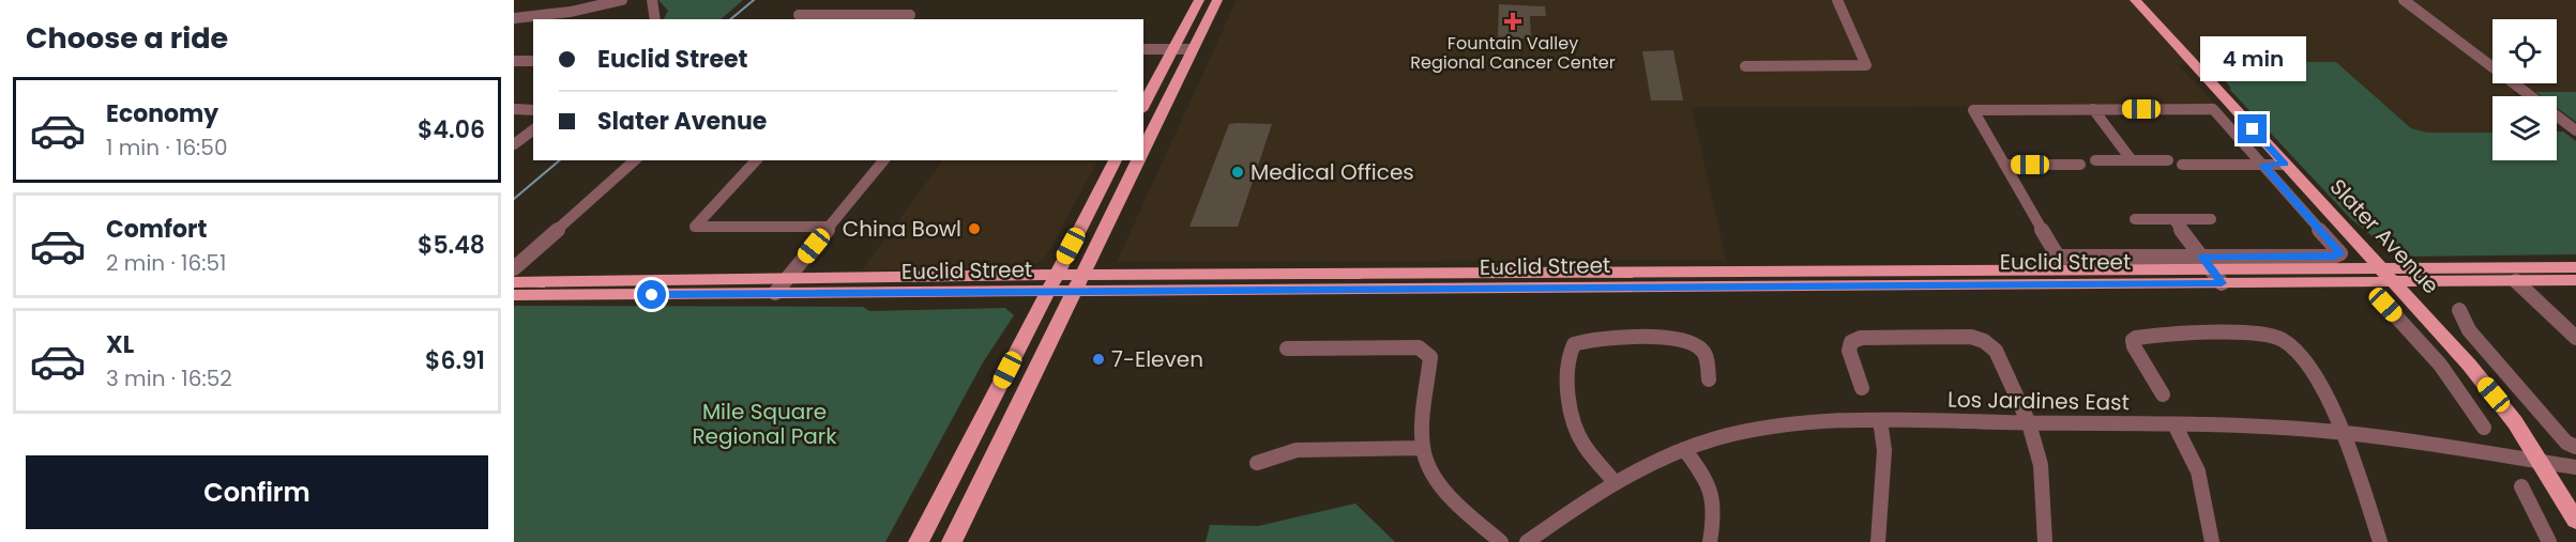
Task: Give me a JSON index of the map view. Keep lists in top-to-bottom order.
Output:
{
  "streets": {
    "main road": ["Slater Avenue", "Euclid Street"],
    "street": ["Los Jardines East"]
  },
  "crossings": [
    ["Slater Avenue", "Euclid Street"],
    ["Slater Avenue", "Los Jardines East"]
  ],
  "parks": ["Mile Square Regional Park"],
  "places": {
    "health": ["Fountain Valley Regional Cancer Center"],
    "other": ["Medical Offices", "China Bowl", "7-Eleven"]
  },
  "page": {
    "heading": "Choose a ride",
    "banner": ["Euclid Street", "Slater Avenue"],
    "bubble": "4 min",
    "list": [
      {
        "name": "Economy",
        "note": "1 min · 16:50",
        "value": "$4.06"
      },
      {
        "name": "Comfort",
        "note": "2 min · 16:51",
        "value": "$5.48"
      },
      {
        "name": "XL",
        "note": "3 min · 16:52",
        "value": "$6.91"
      }
    ],
    "buttons": "Confirm"
  }
}
